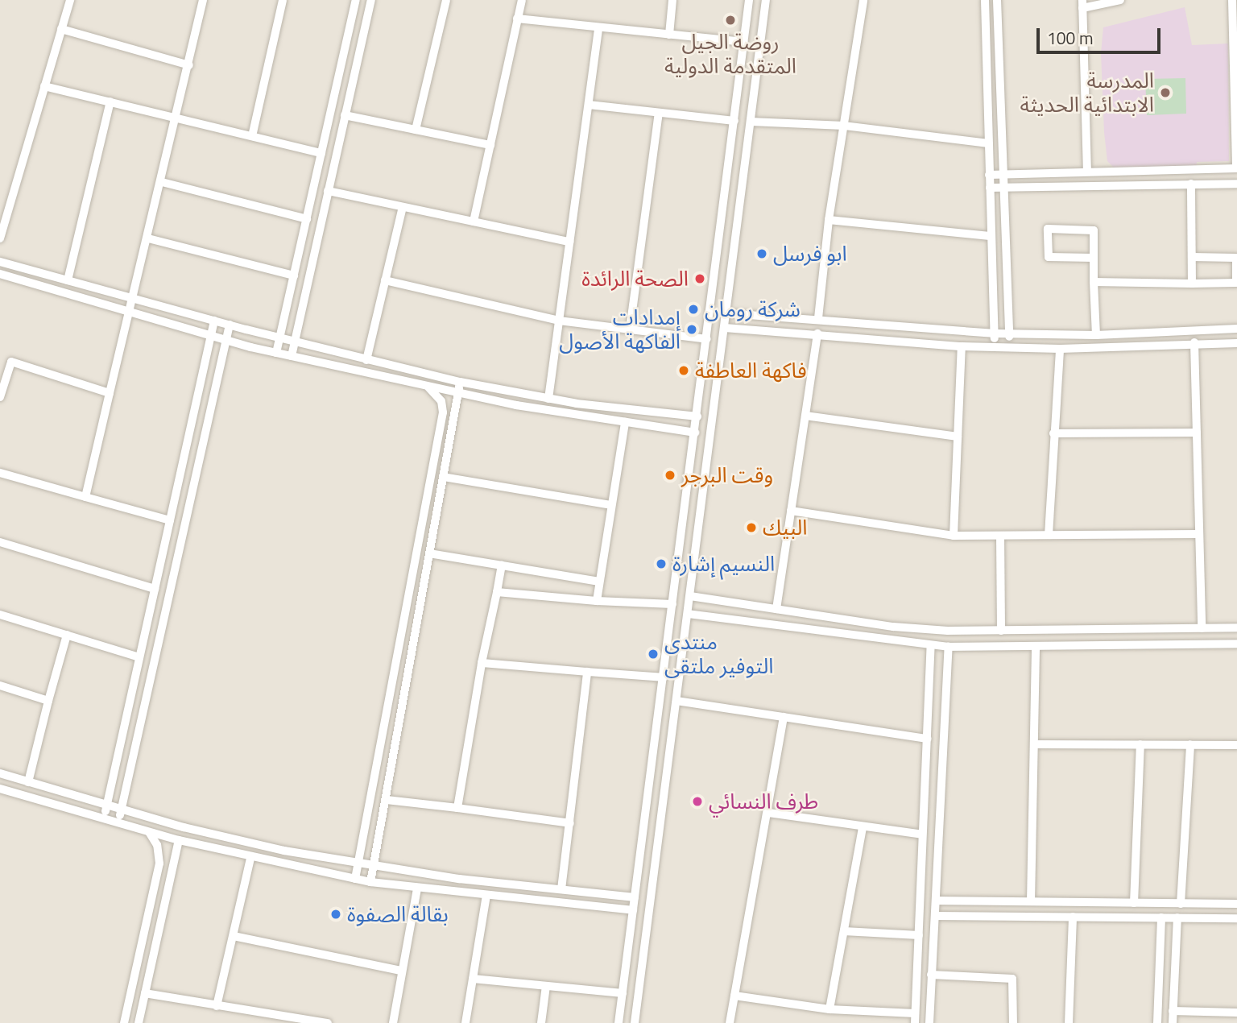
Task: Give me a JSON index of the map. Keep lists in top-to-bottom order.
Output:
{
  "places": [
    "روضة الجيل المتقدمة الدولية",
    "المدرسة الابتدائية الحديثة",
    "ابو فرسل",
    "الصحة الرائدة",
    "شركة رومان",
    "إمدادات الفاكهة الأصول",
    "فاكهة العاطفة",
    "وقت البرجر",
    "البيك",
    "النسيم إشارة",
    "منتدى التوفير ملتقى",
    "طرف النسائي",
    "بقالة الصفوة"
  ],
  "scale_bar": "100 m"
}
